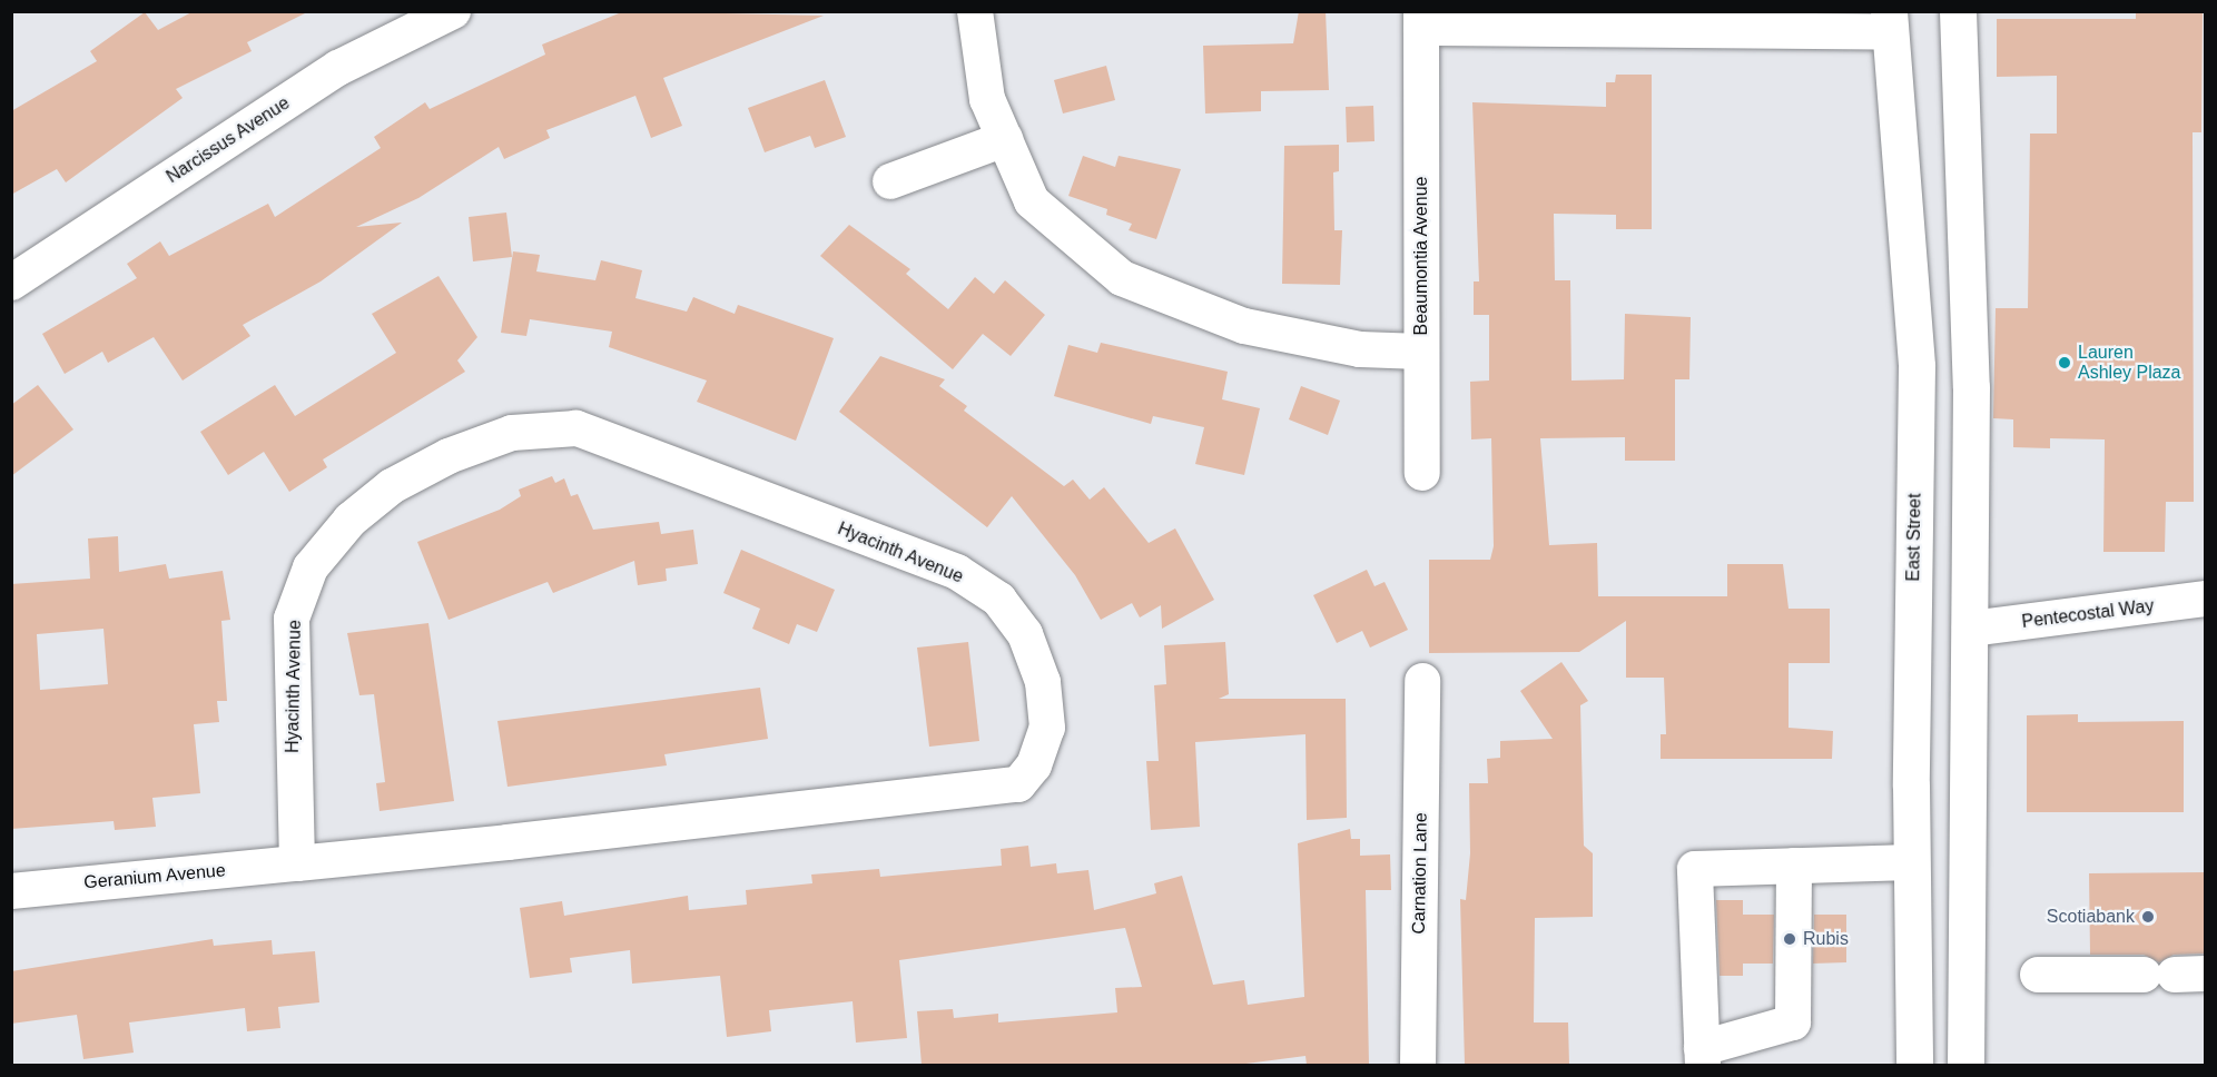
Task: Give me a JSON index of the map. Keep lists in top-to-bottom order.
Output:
{
  "streets": {
    "main road": ["East Street"],
    "street": [
      "Narcissus Avenue",
      "Beaumontia Avenue",
      "Hyacinth Avenue",
      "Pentecostal Way",
      "Carnation Lane",
      "Geranium Avenue"
    ]
  },
  "crossings": [
    ["Hyacinth Avenue", "Geranium Avenue"]
  ],
  "places": ["Lauren Ashley Plaza", "Scotiabank", "Rubis"]
}
